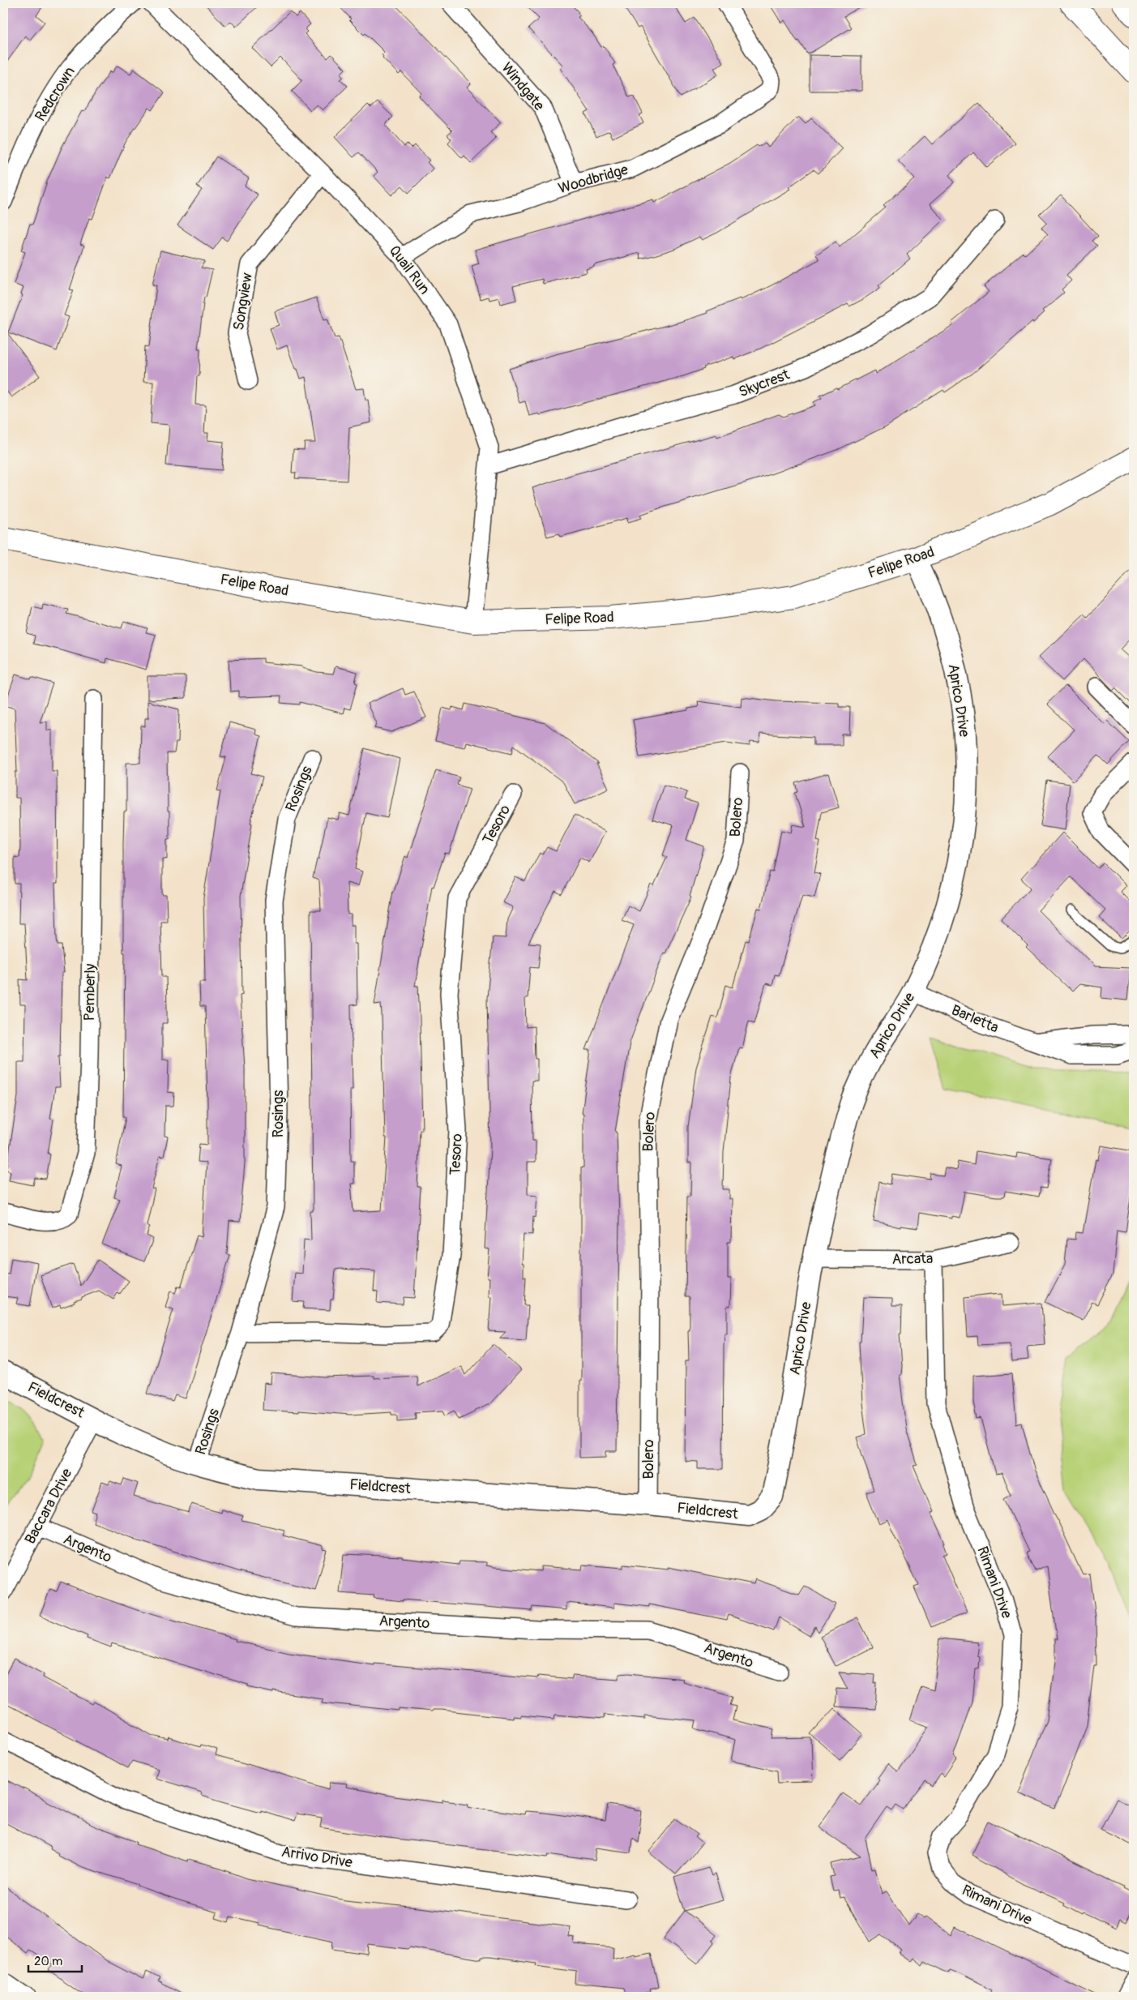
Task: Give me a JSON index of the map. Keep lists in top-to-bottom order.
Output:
{
  "streets": {
    "main road": ["Felipe Road"],
    "street": [
      "Windgate",
      "Redcrown",
      "Woodbridge",
      "Quail Run",
      "Songview",
      "Skycrest",
      "Aprico Drive",
      "Rosings",
      "Bolero",
      "Tesoro",
      "Pemberly",
      "Barletta",
      "Arcata",
      "Fieldcrest",
      "Baccara Drive",
      "Argento",
      "Rimani Drive",
      "Arrivo Drive"
    ]
  },
  "crossings": [
    ["Windgate", "Woodbridge"],
    ["Woodbridge", "Quail Run"],
    ["Quail Run", "Songview"],
    ["Quail Run", "Skycrest"],
    ["Quail Run", "Felipe Road"],
    ["Felipe Road", "Aprico Drive"],
    ["Aprico Drive", "Barletta"],
    ["Aprico Drive", "Arcata"],
    ["Aprico Drive", "Fieldcrest"],
    ["Rosings", "Tesoro"],
    ["Rosings", "Fieldcrest"],
    ["Bolero", "Fieldcrest"],
    ["Arcata", "Rimani Drive"],
    ["Fieldcrest", "Baccara Drive"],
    ["Baccara Drive", "Argento"]
  ],
  "scale_bar": "20 m"
}
